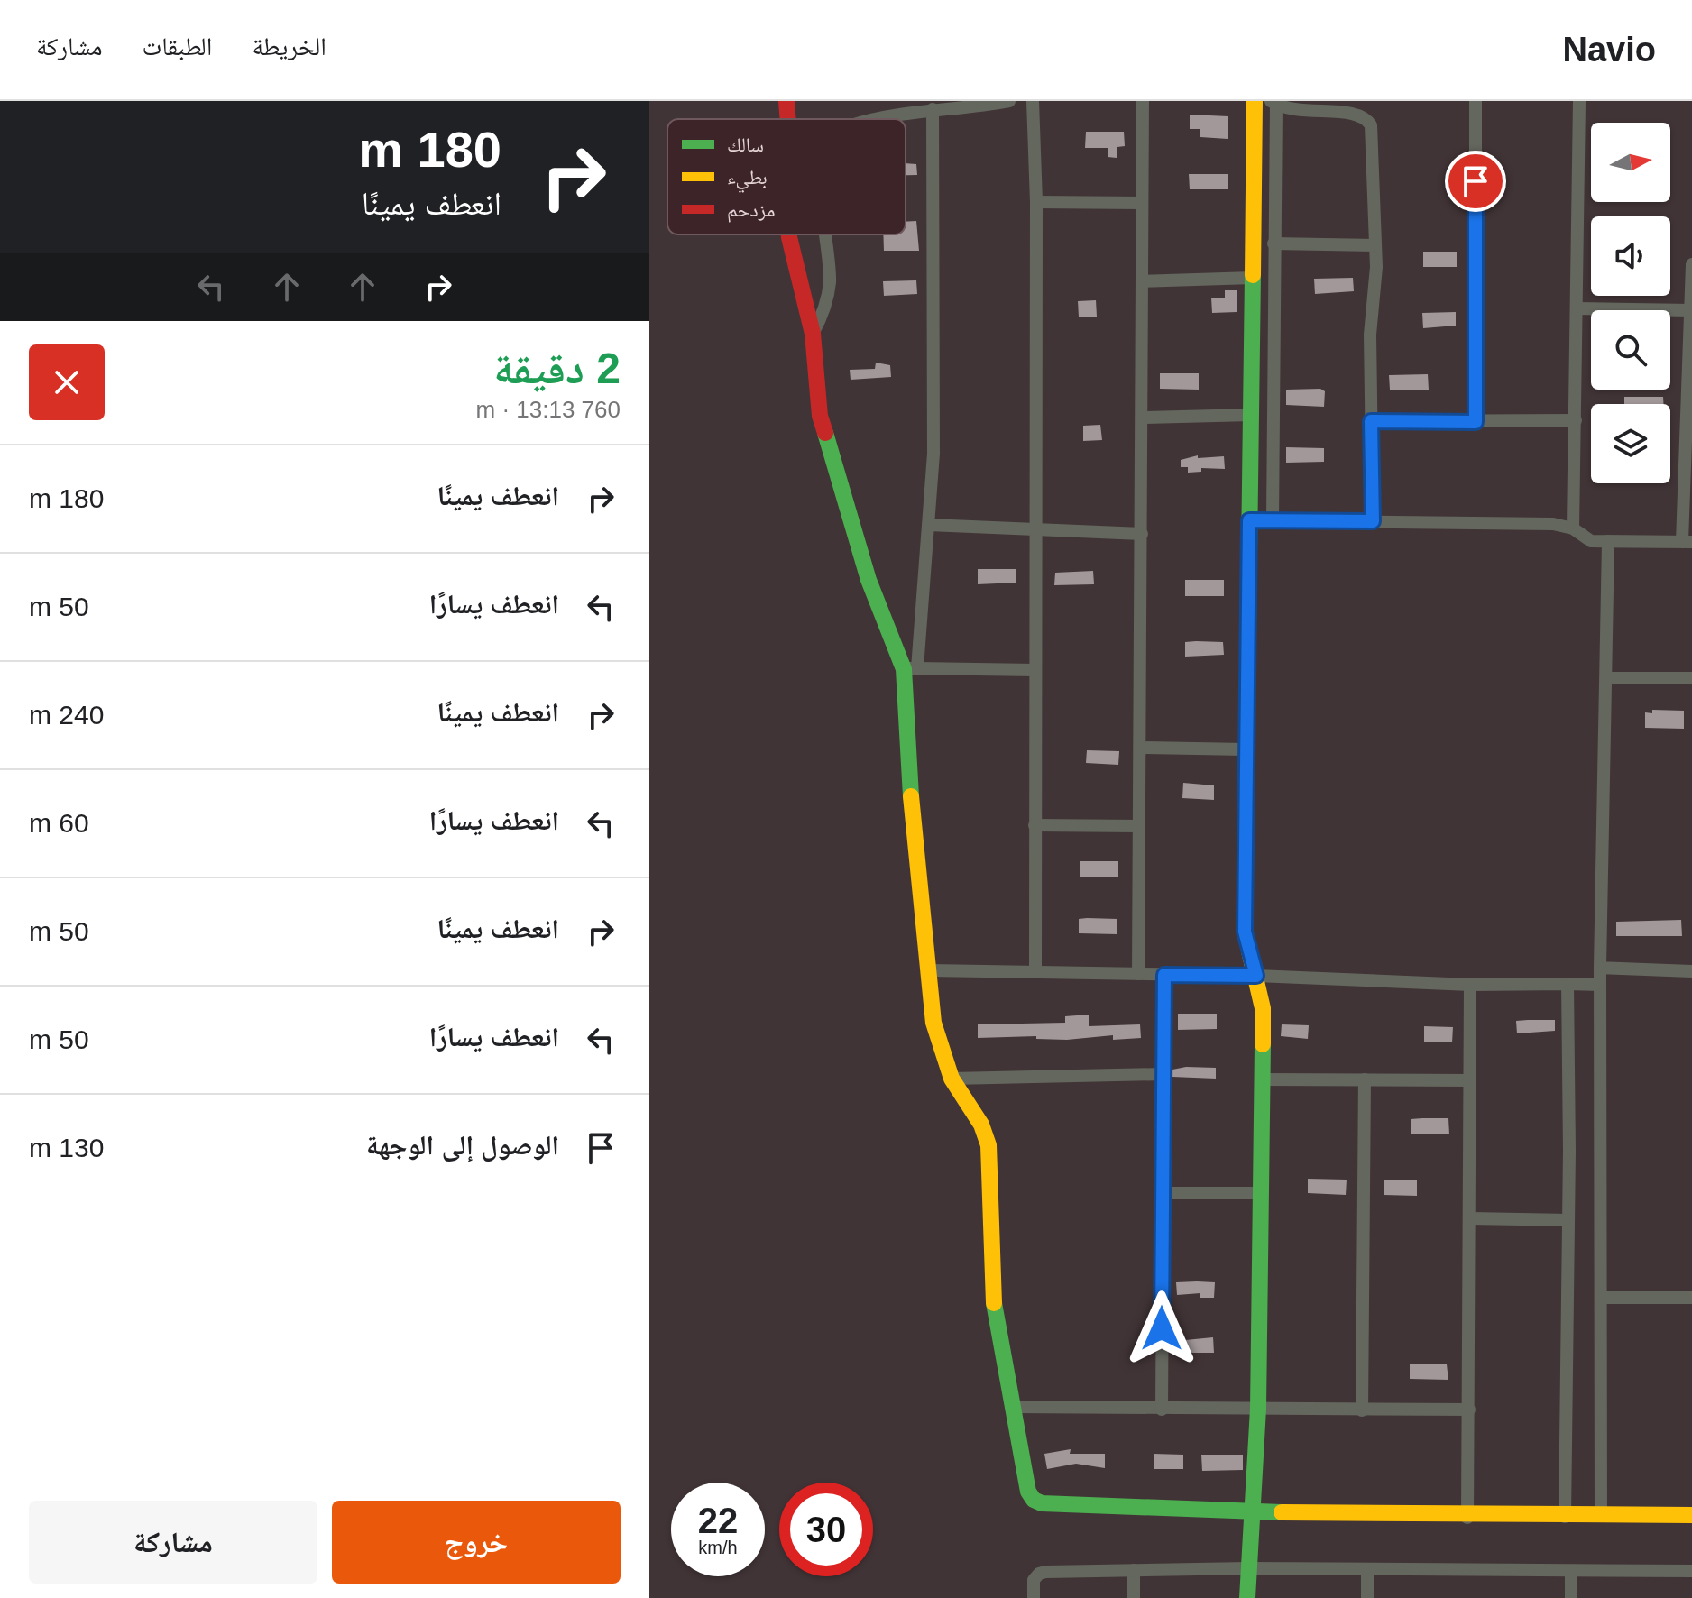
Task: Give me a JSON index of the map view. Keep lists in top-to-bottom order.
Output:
{
  "legend": ["سالك", "بطيء", "مزدحم"],
  "north": "right",
  "page": {
    "header": "Navio",
    "nav": ["الخريطة", "الطبقات", "مشاركة"],
    "turn": ["180 m", "انعطف يمينًا"],
    "heading": ["2 دقيقة", "760 m · 13:13"],
    "list": [
      {
        "name": "انعطف يمينًا",
        "value": "180 m"
      },
      {
        "name": "انعطف يسارًا",
        "value": "50 m"
      },
      {
        "name": "انعطف يمينًا",
        "value": "240 m"
      },
      {
        "name": "انعطف يسارًا",
        "value": "60 m"
      },
      {
        "name": "انعطف يمينًا",
        "value": "50 m"
      },
      {
        "name": "انعطف يسارًا",
        "value": "50 m"
      },
      {
        "name": "الوصول إلى الوجهة",
        "value": "130 m"
      }
    ],
    "speed": "22 km/h",
    "limit": "30",
    "buttons": ["خروج", "مشاركة"]
  }
}
